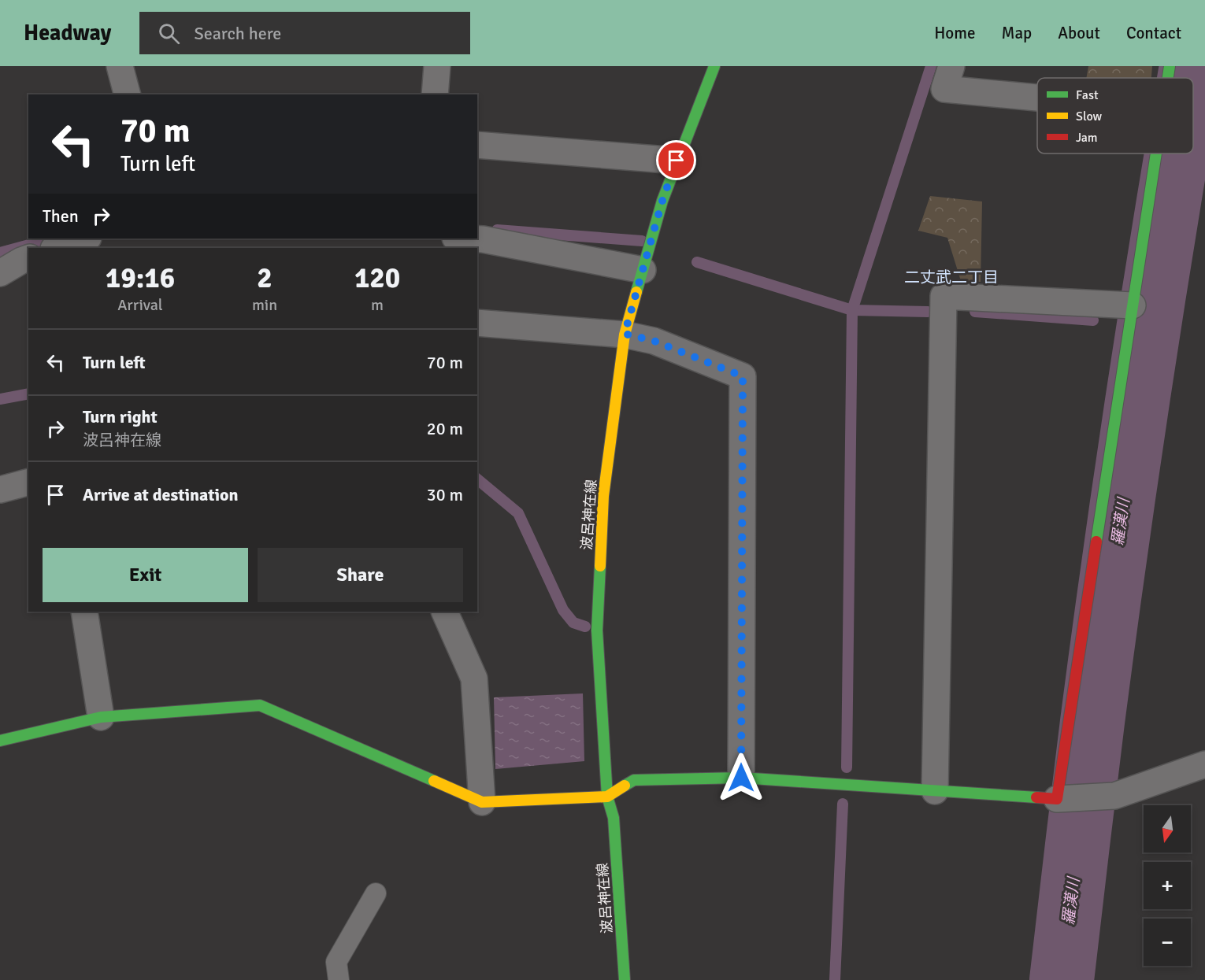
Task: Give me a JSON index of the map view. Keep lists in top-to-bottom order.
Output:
{
  "streets": {
    "street": ["波呂神在線"]
  },
  "districts": ["二丈武二丁目"],
  "water": ["羅漢川"],
  "legend": ["Fast", "Slow", "Jam"],
  "north": "bottom",
  "page": {
    "header": "Headway",
    "search": "Search here",
    "nav": [
      "Home",
      "Map",
      "About",
      "Contact"
    ],
    "turn": ["70 m", "Turn left"],
    "then": "Then",
    "eta": [
      "19:16",
      "Arrival",
      "2",
      "min",
      "120",
      "m"
    ],
    "list": [
      {
        "name": "Turn left",
        "value": "70 m"
      },
      {
        "name": "Turn right",
        "note": "波呂神在線",
        "value": "20 m"
      },
      {
        "name": "Arrive at destination",
        "value": "30 m"
      }
    ],
    "buttons": ["Exit", "Share"],
    "map_buttons": ["+", "−"]
  }
}
